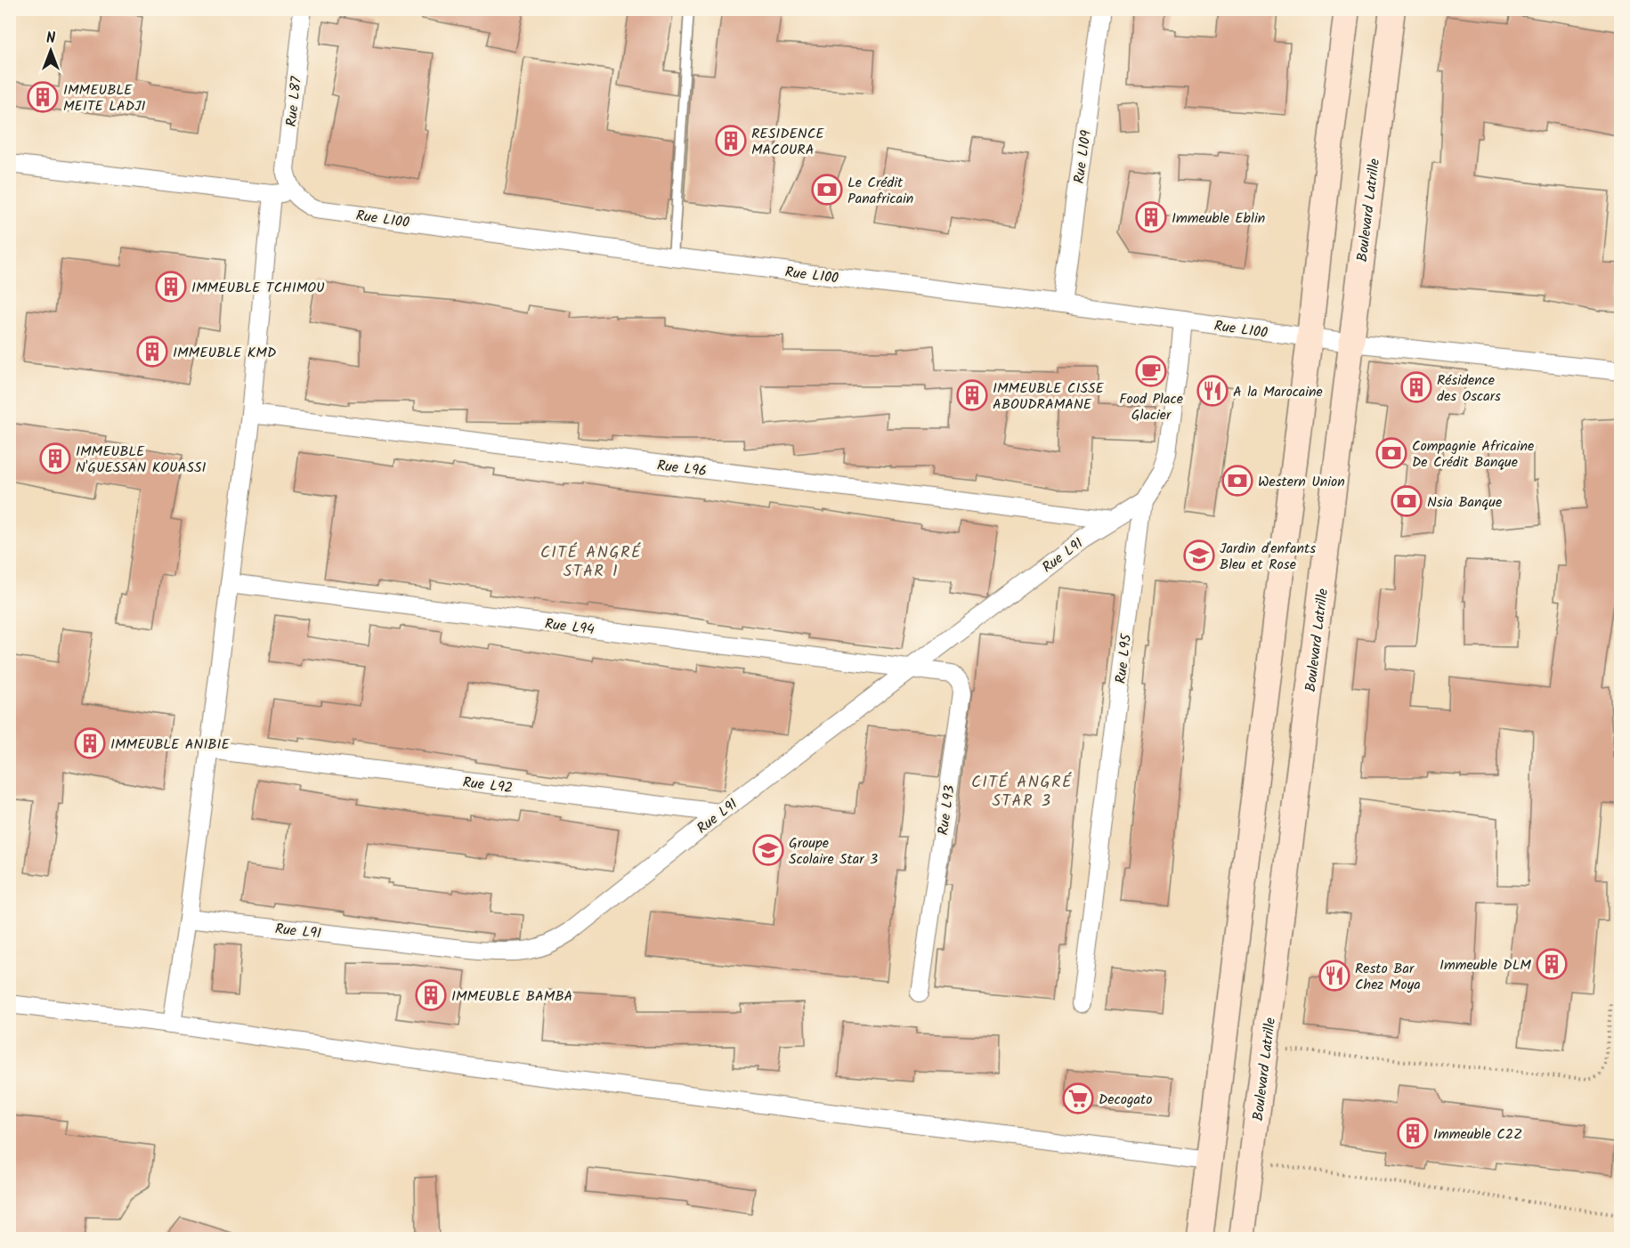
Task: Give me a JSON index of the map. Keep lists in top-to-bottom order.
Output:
{
  "streets": {
    "main road": ["Boulevard Latrille"],
    "street": [
      "Rue L87",
      "Rue L109",
      "Rue L100",
      "Rue L96",
      "Rue L91",
      "Rue L94",
      "Rue L95",
      "Rue L92",
      "Rue L93"
    ]
  },
  "crossings": [
    ["Rue L87", "Rue L100"],
    ["Rue L109", "Rue L100"],
    ["Boulevard Latrille", "Rue L100"],
    ["Rue L100", "Rue L95"],
    ["Rue L96", "Rue L91"],
    ["Rue L91", "Rue L94"],
    ["Rue L91", "Rue L95"],
    ["Rue L91", "Rue L92"],
    ["Rue L91", "Rue L93"],
    ["Rue L94", "Rue L93"]
  ],
  "districts": ["CITÉ ANGRÉ STAR 1", "CITÉ ANGRÉ STAR 3"],
  "places": {
    "building": [
      "IMMEUBLE MEITE LADJI",
      "RESIDENCE MACOURA",
      "Immeuble Eblin",
      "IMMEUBLE TCHIMOU",
      "IMMEUBLE KMD",
      "Résidence des Oscars",
      "IMMEUBLE CISSE ABOUDRAMANE",
      "IMMEUBLE N'GUESSAN KOUASSI",
      "IMMEUBLE ANIBIE",
      "Immeuble DLM",
      "IMMEUBLE BAMBA",
      "Immeuble C2Z"
    ],
    "bank": [
      "Le Crédit Panafricain",
      "Compagnie Africaine De Crédit Banque",
      "Western Union",
      "Nsia Banque"
    ],
    "cafe": ["Food Place Glacier"],
    "restaurant": ["A la Marocaine", "Resto Bar Chez Moya"],
    "school or university": ["Jardin d'enfants Bleu et Rose", "Groupe Scolaire Star 3"],
    "supermarket": ["Decogato"]
  },
  "north": "top"
}
